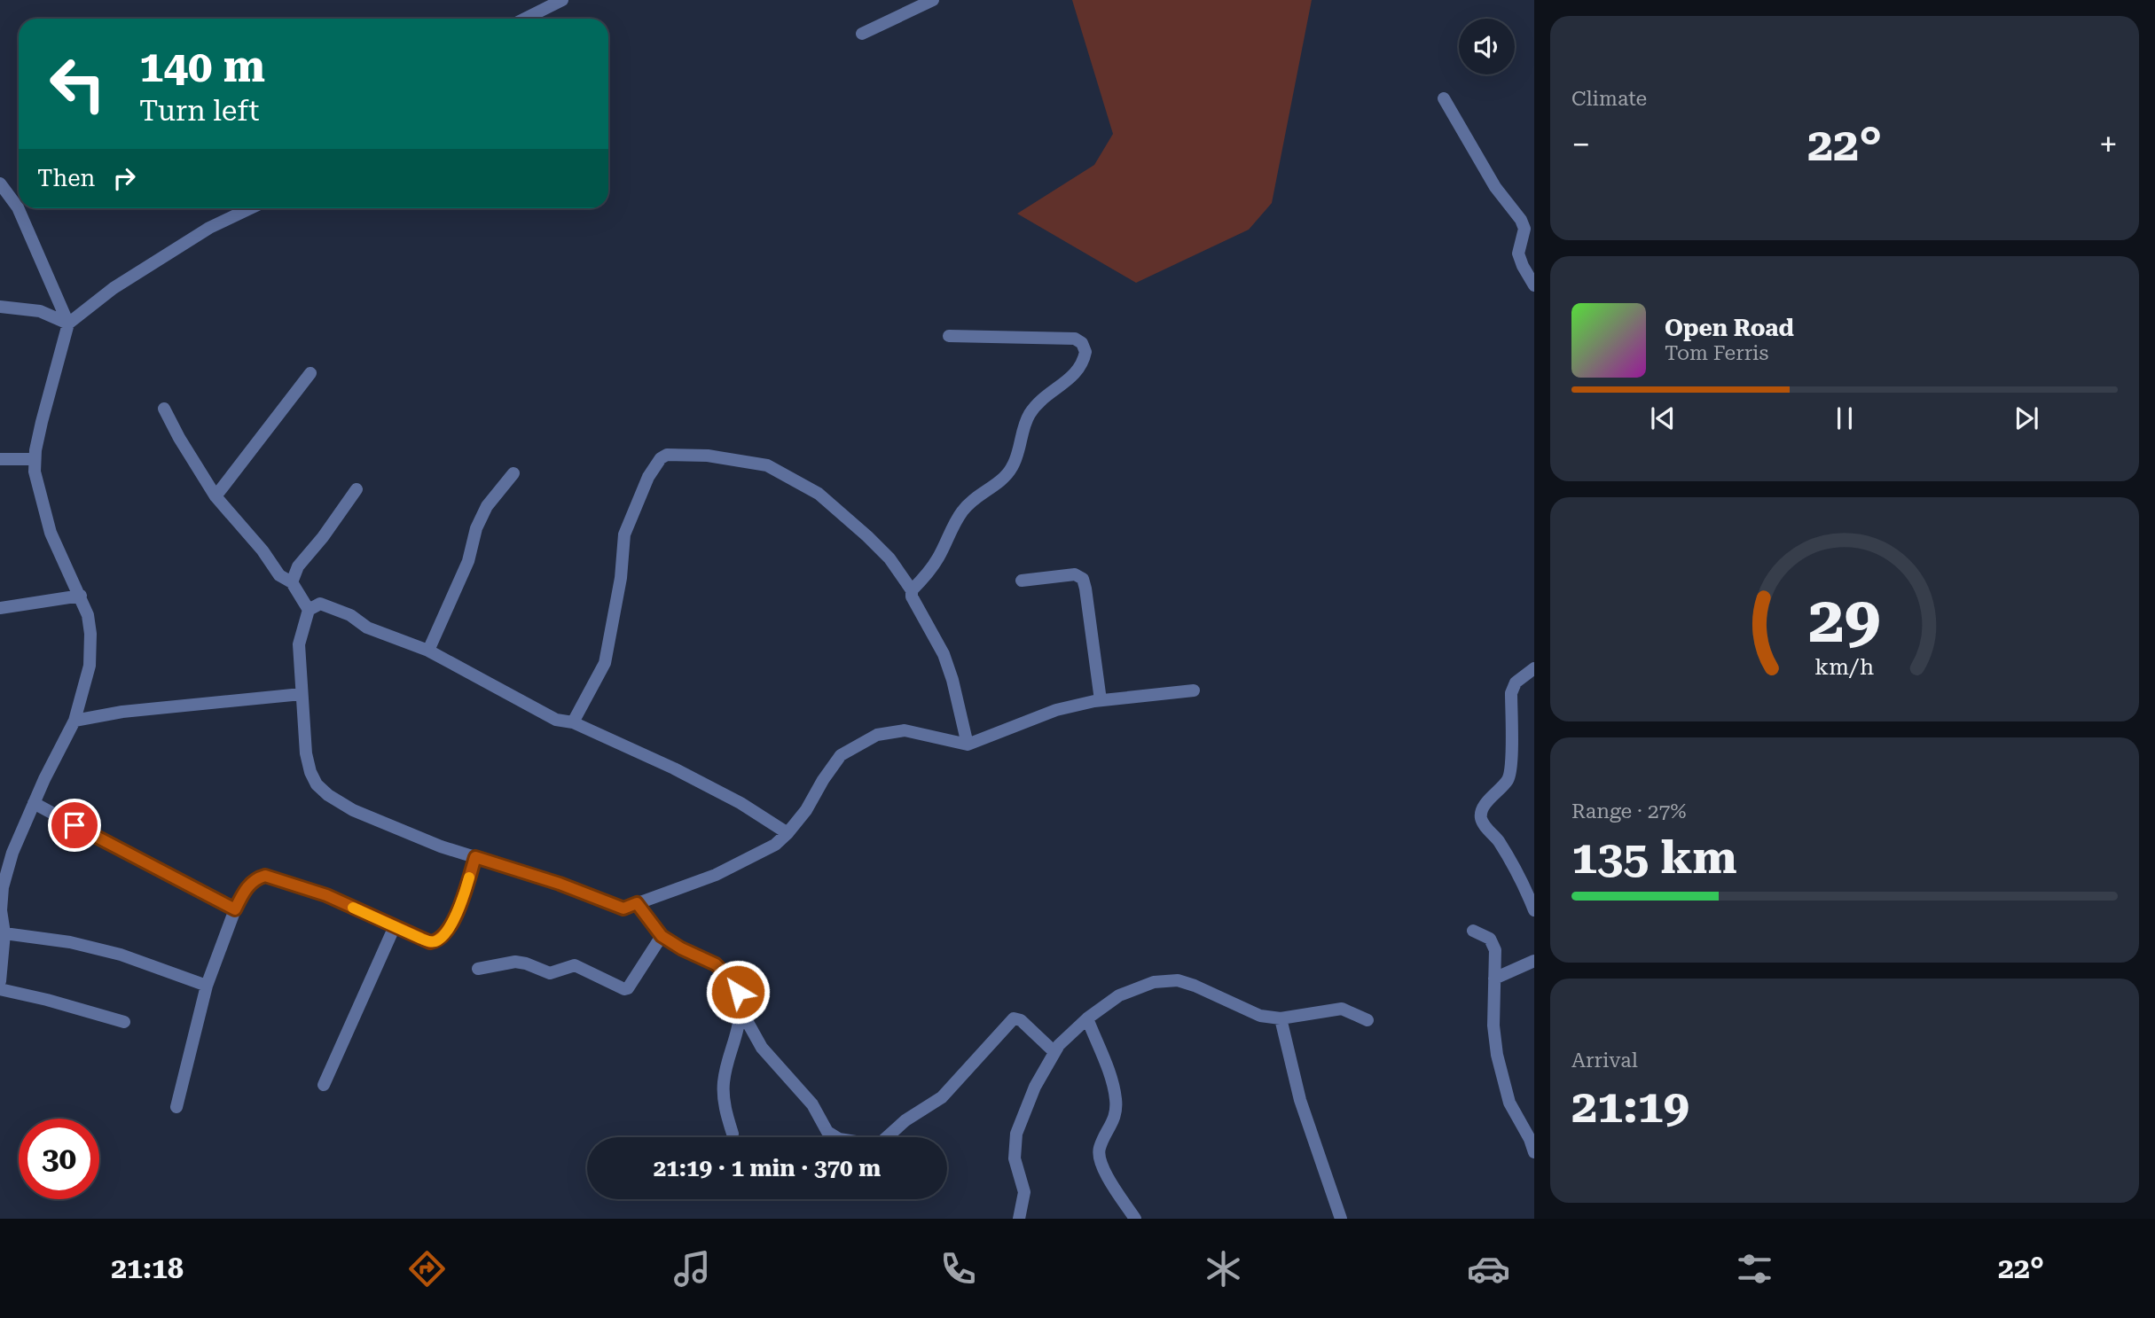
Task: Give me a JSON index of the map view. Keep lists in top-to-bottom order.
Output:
{
  "page": {
    "tile": [
      "Climate",
      ["Range · 27%", "135 km"],
      ["Arrival", "21:19"]
    ],
    "turn": ["140 m", "Turn left"],
    "heat": ["−", "22°", "+"],
    "then": "Then",
    "song": ["Open Road", "Tom Ferris"],
    "limit": "30",
    "trip": "21:19 · 1 min · 370 m",
    "tabs": ["21:18", "22°"],
    "gauge": ["29", "km/h"]
  }
}
